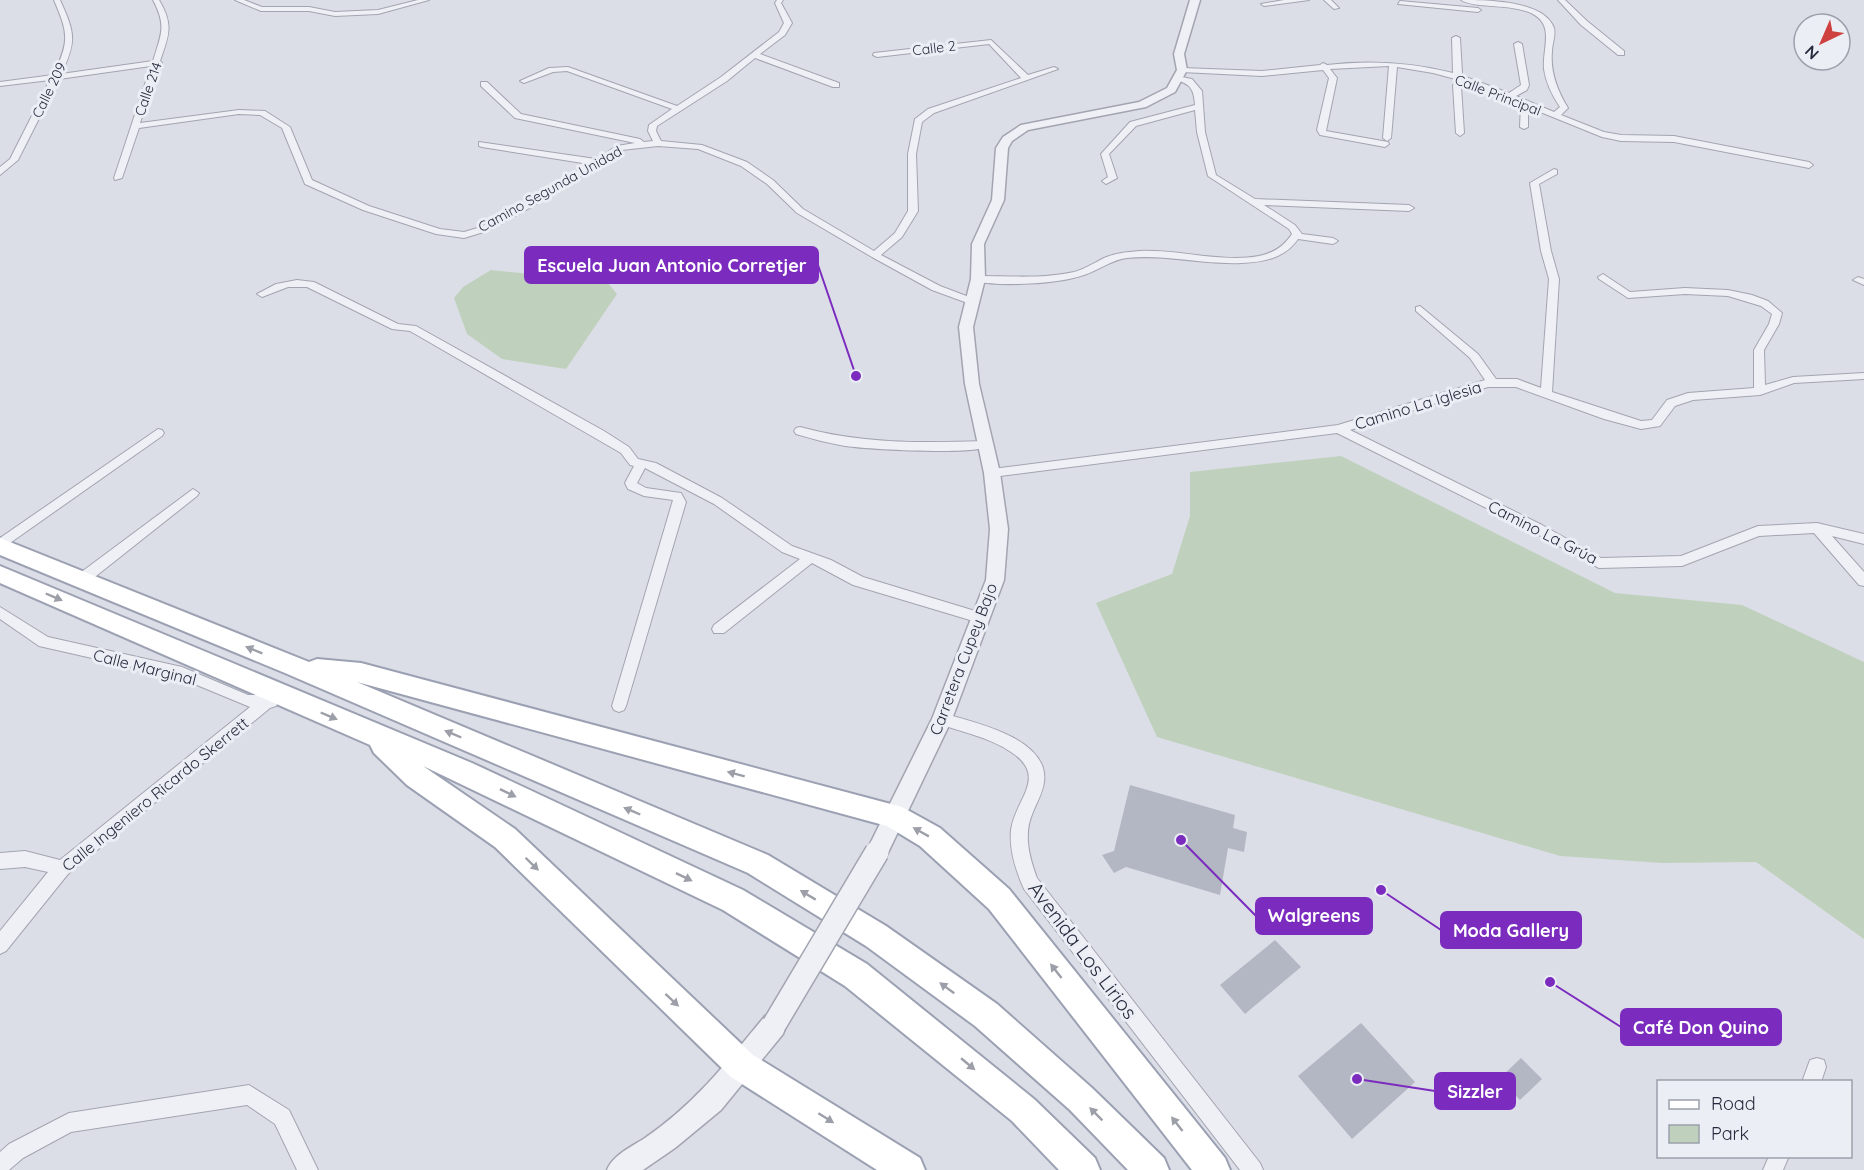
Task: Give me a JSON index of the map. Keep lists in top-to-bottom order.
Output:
{
  "streets": {
    "street": [
      "Calle 2",
      "Calle 214",
      "Calle 209",
      "Calle Principal",
      "Camino Segunda Unidad",
      "Camino La Iglesia",
      "Camino La Grúa",
      "Carretera Cupey Bajo",
      "Calle Marginal",
      "Calle Ingeniero Ricardo Skerrett",
      "Avenida Los Lirios"
    ]
  },
  "crossings": [
    ["Calle 214", "Camino Segunda Unidad"],
    ["Calle Principal", "Carretera Cupey Bajo"],
    ["Camino Segunda Unidad", "Carretera Cupey Bajo"],
    ["Camino La Iglesia", "Camino La Grúa"],
    ["Camino La Iglesia", "Carretera Cupey Bajo"],
    ["Carretera Cupey Bajo", "Avenida Los Lirios"],
    ["Calle Marginal", "Calle Ingeniero Ricardo Skerrett"]
  ],
  "places": [
    "Escuela Juan Antonio Corretjer",
    "Walgreens",
    "Moda Gallery",
    "Café Don Quino",
    "Sizzler"
  ],
  "legend": ["Road", "Park"],
  "north": "bottom left"
}
